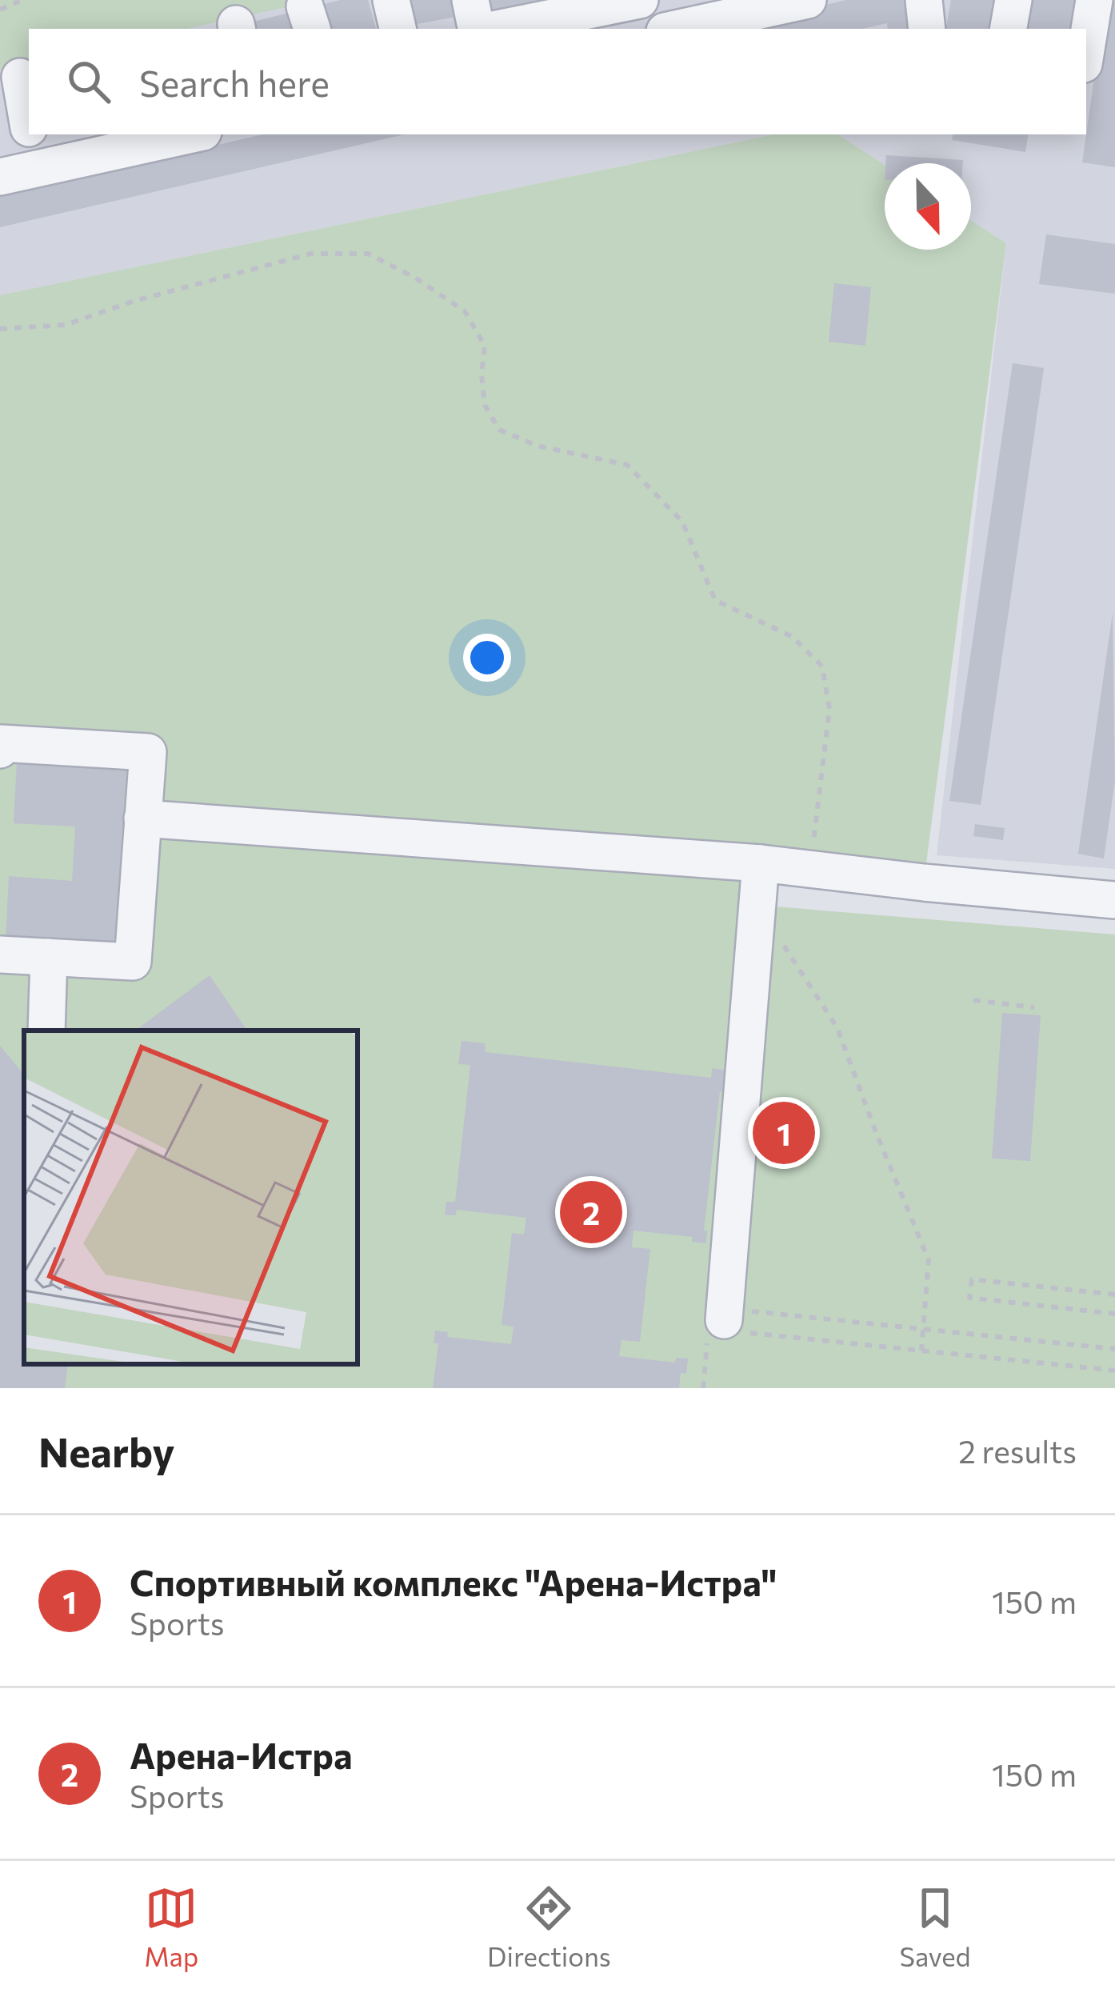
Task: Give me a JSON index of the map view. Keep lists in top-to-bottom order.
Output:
{
  "north": "bottom",
  "page": {
    "search": "Search here",
    "pins": ["1", "2"],
    "heading": ["Nearby", "2 results"],
    "list": [
      {
        "mark": "1",
        "name": "Спортивный комплекс \"Арена-Истра\"",
        "note": "Sports",
        "value": "150 m"
      },
      {
        "mark": "2",
        "name": "Арена-Истра",
        "note": "Sports",
        "value": "150 m"
      }
    ],
    "nav": ["Map", "Directions", "Saved"]
  }
}
